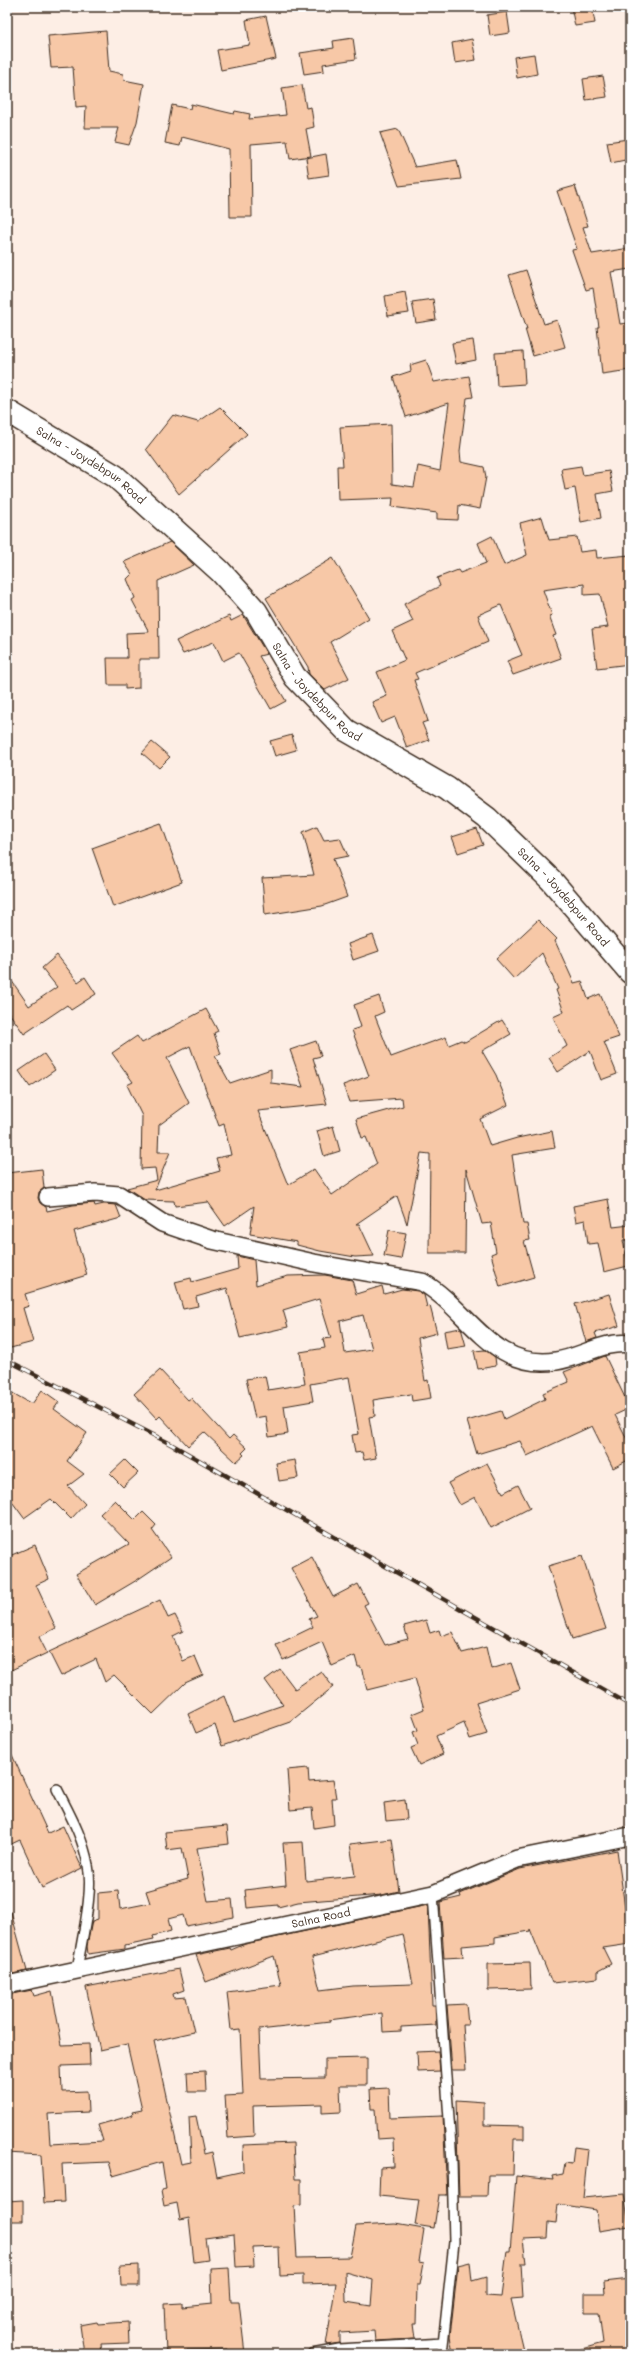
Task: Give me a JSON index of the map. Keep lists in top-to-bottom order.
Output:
{
  "streets": {
    "main road": ["Salna - Joydebpur Road"],
    "street": ["Salna Road"]
  }
}
